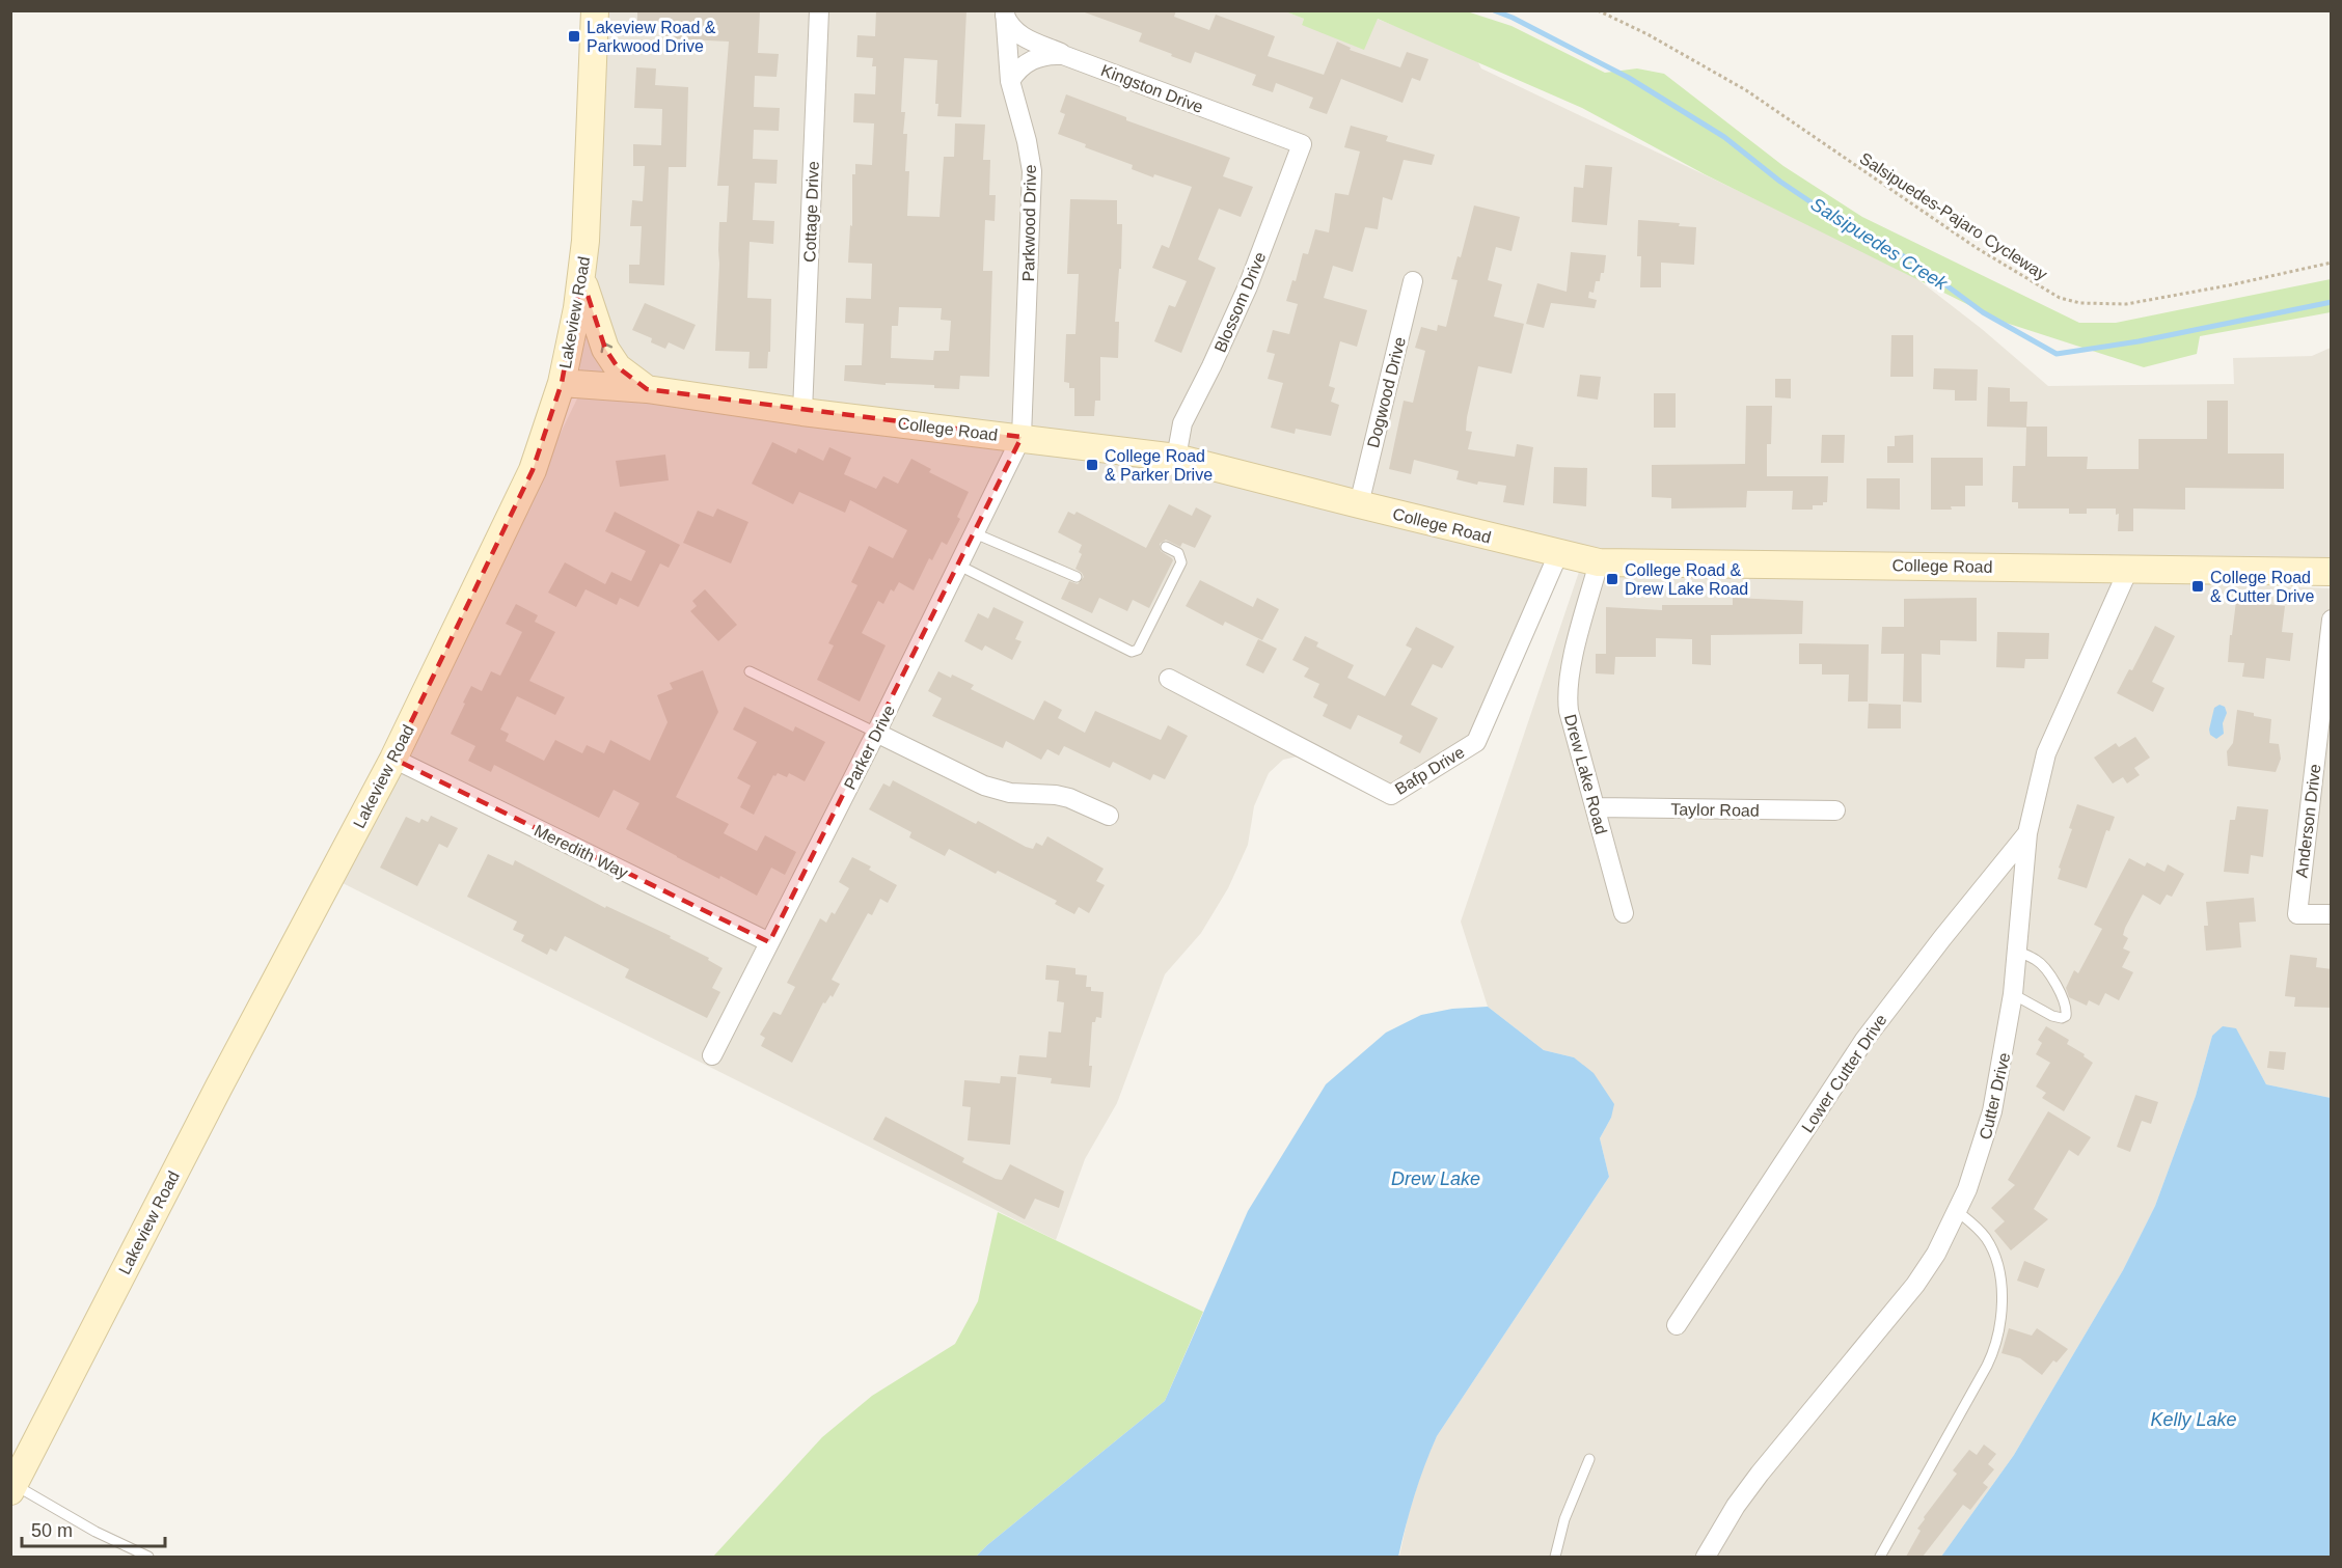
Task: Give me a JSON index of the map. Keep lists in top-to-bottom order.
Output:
{
  "streets": {
    "street": [
      "Kingston Drive",
      "Cottage Drive",
      "Parkwood Drive",
      "Blossom Drive",
      "Lakeview Road",
      "Dogwood Drive",
      "College Road",
      "Parker Drive",
      "Bafp Drive",
      "Drew Lake Road",
      "Taylor Road",
      "Anderson Drive",
      "Meredith Way",
      "Lower Cutter Drive",
      "Cutter Drive"
    ],
    "path": ["Salsipuedes-Pajaro Cycleway"]
  },
  "crossings": [
    ["Kingston Drive", "Parkwood Drive"],
    ["Kingston Drive", "Blossom Drive"],
    ["Cottage Drive", "College Road"],
    ["Parkwood Drive", "College Road"],
    ["Parkwood Drive", "Parker Drive"],
    ["Blossom Drive", "College Road"],
    ["Lakeview Road", "College Road"],
    ["Lakeview Road", "Meredith Way"],
    ["Dogwood Drive", "College Road"],
    ["College Road", "Parker Drive"],
    ["College Road", "Bafp Drive"],
    ["College Road", "Drew Lake Road"],
    ["College Road", "Cutter Drive"],
    ["Parker Drive", "Meredith Way"],
    ["Drew Lake Road", "Taylor Road"],
    ["Lower Cutter Drive", "Cutter Drive"]
  ],
  "water": ["Salsipuedes Creek", "Drew Lake", "Kelly Lake"],
  "places": {
    "transit": [
      "Lakeview Road & Parkwood Drive",
      "College Road & Parker Drive",
      "College Road & Drew Lake Road",
      "College Road & Cutter Drive"
    ]
  },
  "scale_bar": "50 m"
}
